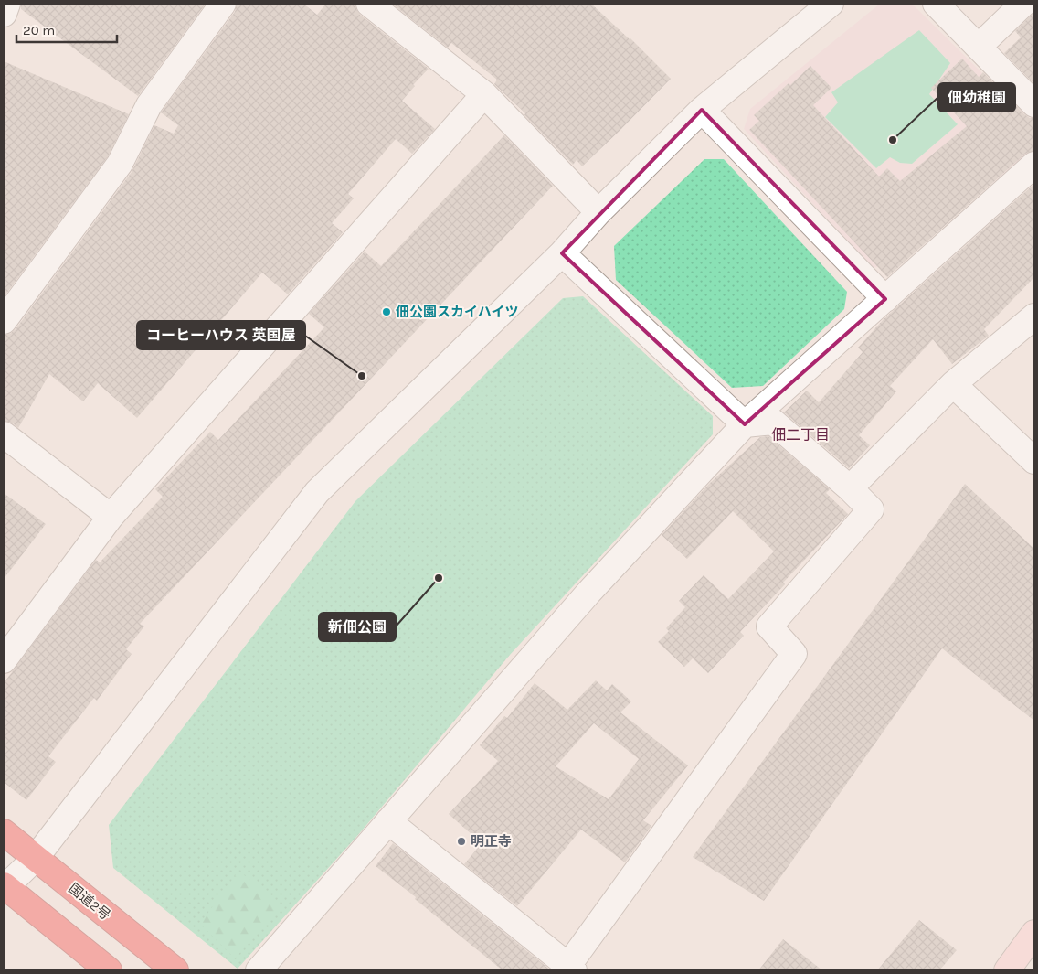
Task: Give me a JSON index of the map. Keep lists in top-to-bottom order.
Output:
{
  "streets": {
    "highway": ["国道2号"]
  },
  "districts": ["佃二丁目"],
  "places": [
    "佃幼稚園",
    "佃公園スカイハイツ",
    "コーヒーハウス 英国屋",
    "新佃公園",
    "明正寺"
  ],
  "scale_bar": "20 m"
}
